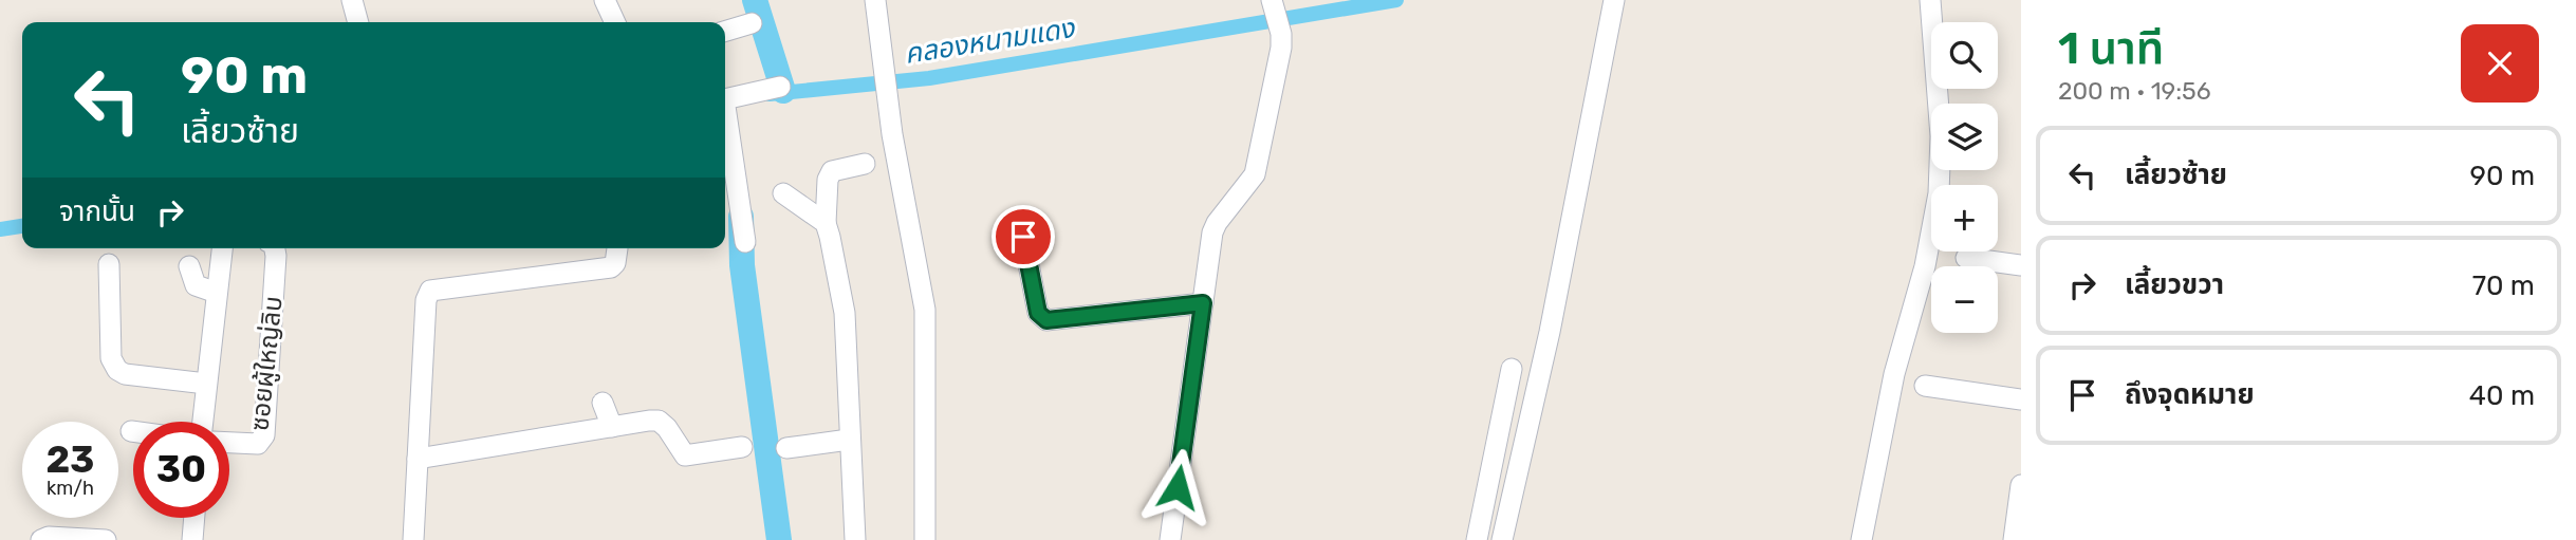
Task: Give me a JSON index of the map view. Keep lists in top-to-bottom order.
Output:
{
  "streets": {
    "street": ["ซอยผู้ใหญ่ลิบ"]
  },
  "water": ["คลองหนามแดง"],
  "page": {
    "heading": ["1 นาที", "200 m · 19:56"],
    "map_buttons": ["+", "−"],
    "turn": ["90 m", "เลี้ยวซ้าย"],
    "list": [
      {
        "name": "เลี้ยวซ้าย",
        "value": "90 m"
      },
      {
        "name": "เลี้ยวขวา",
        "value": "70 m"
      },
      {
        "name": "ถึงจุดหมาย",
        "value": "40 m"
      }
    ],
    "then": "จากนั้น",
    "speed": "23 km/h",
    "limit": "30"
  }
}
